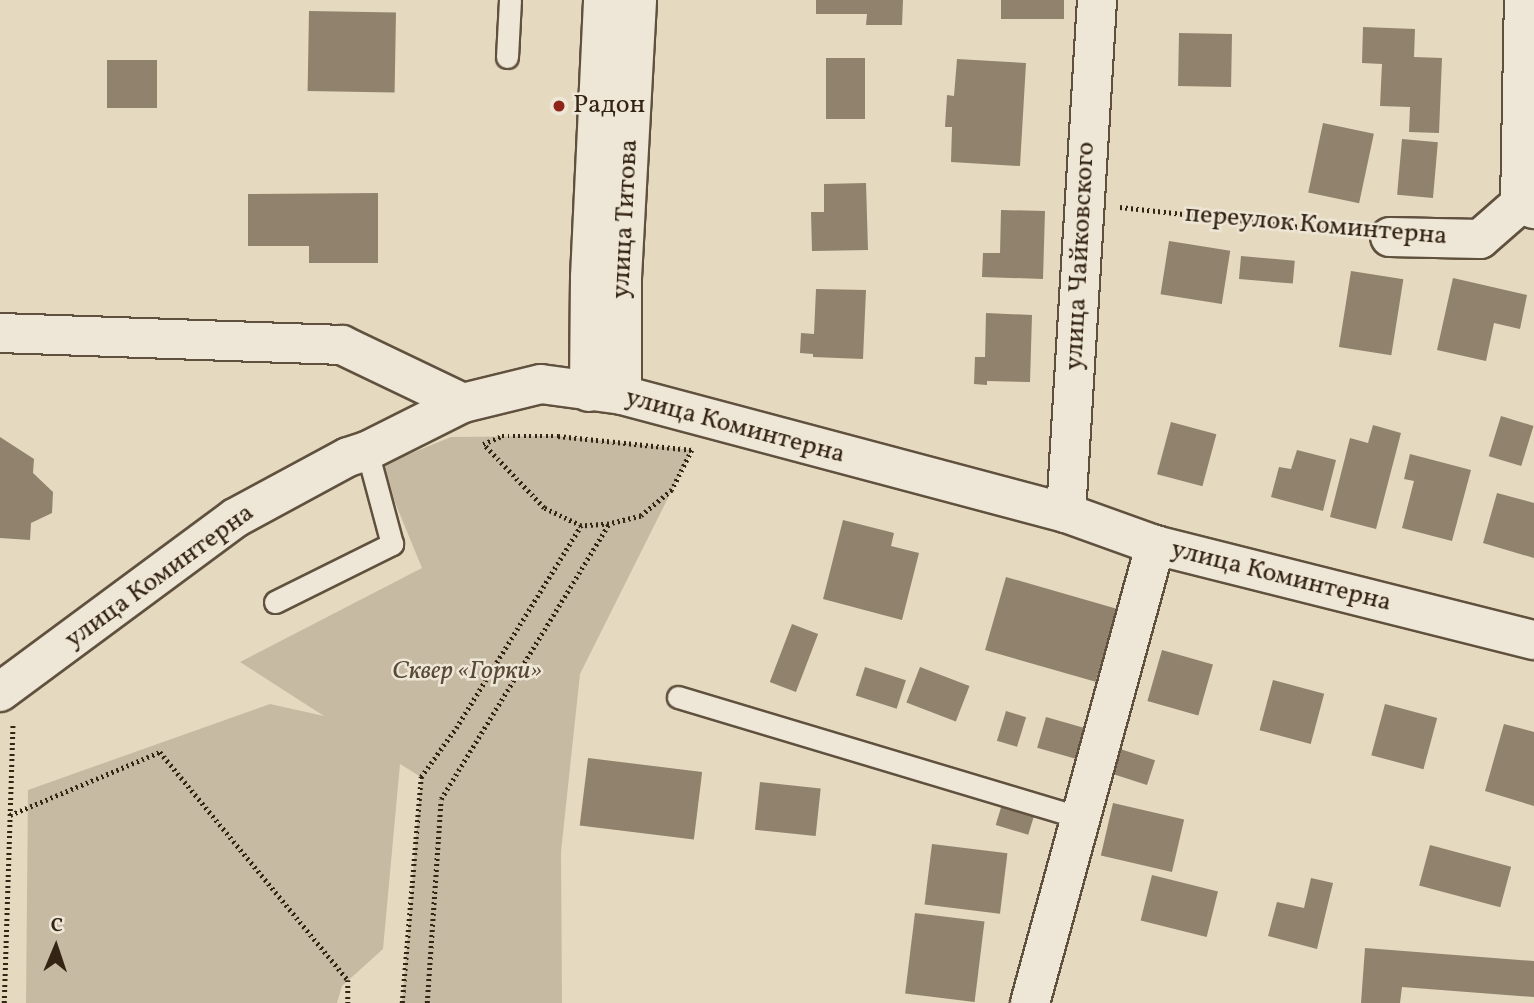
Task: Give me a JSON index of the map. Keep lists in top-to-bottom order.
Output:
{
  "streets": {
    "street": [
      "улица Титова",
      "переулок Коминтерна",
      "улица Чайковского",
      "улица Коминтерна"
    ]
  },
  "crossings": [
    ["улица Титова", "улица Коминтерна"],
    ["переулок Коминтерна", "улица Чайковского"],
    ["улица Чайковского", "улица Коминтерна"]
  ],
  "parks": ["Сквер «Горки»"],
  "places": ["Радон"],
  "north": "top"
}
